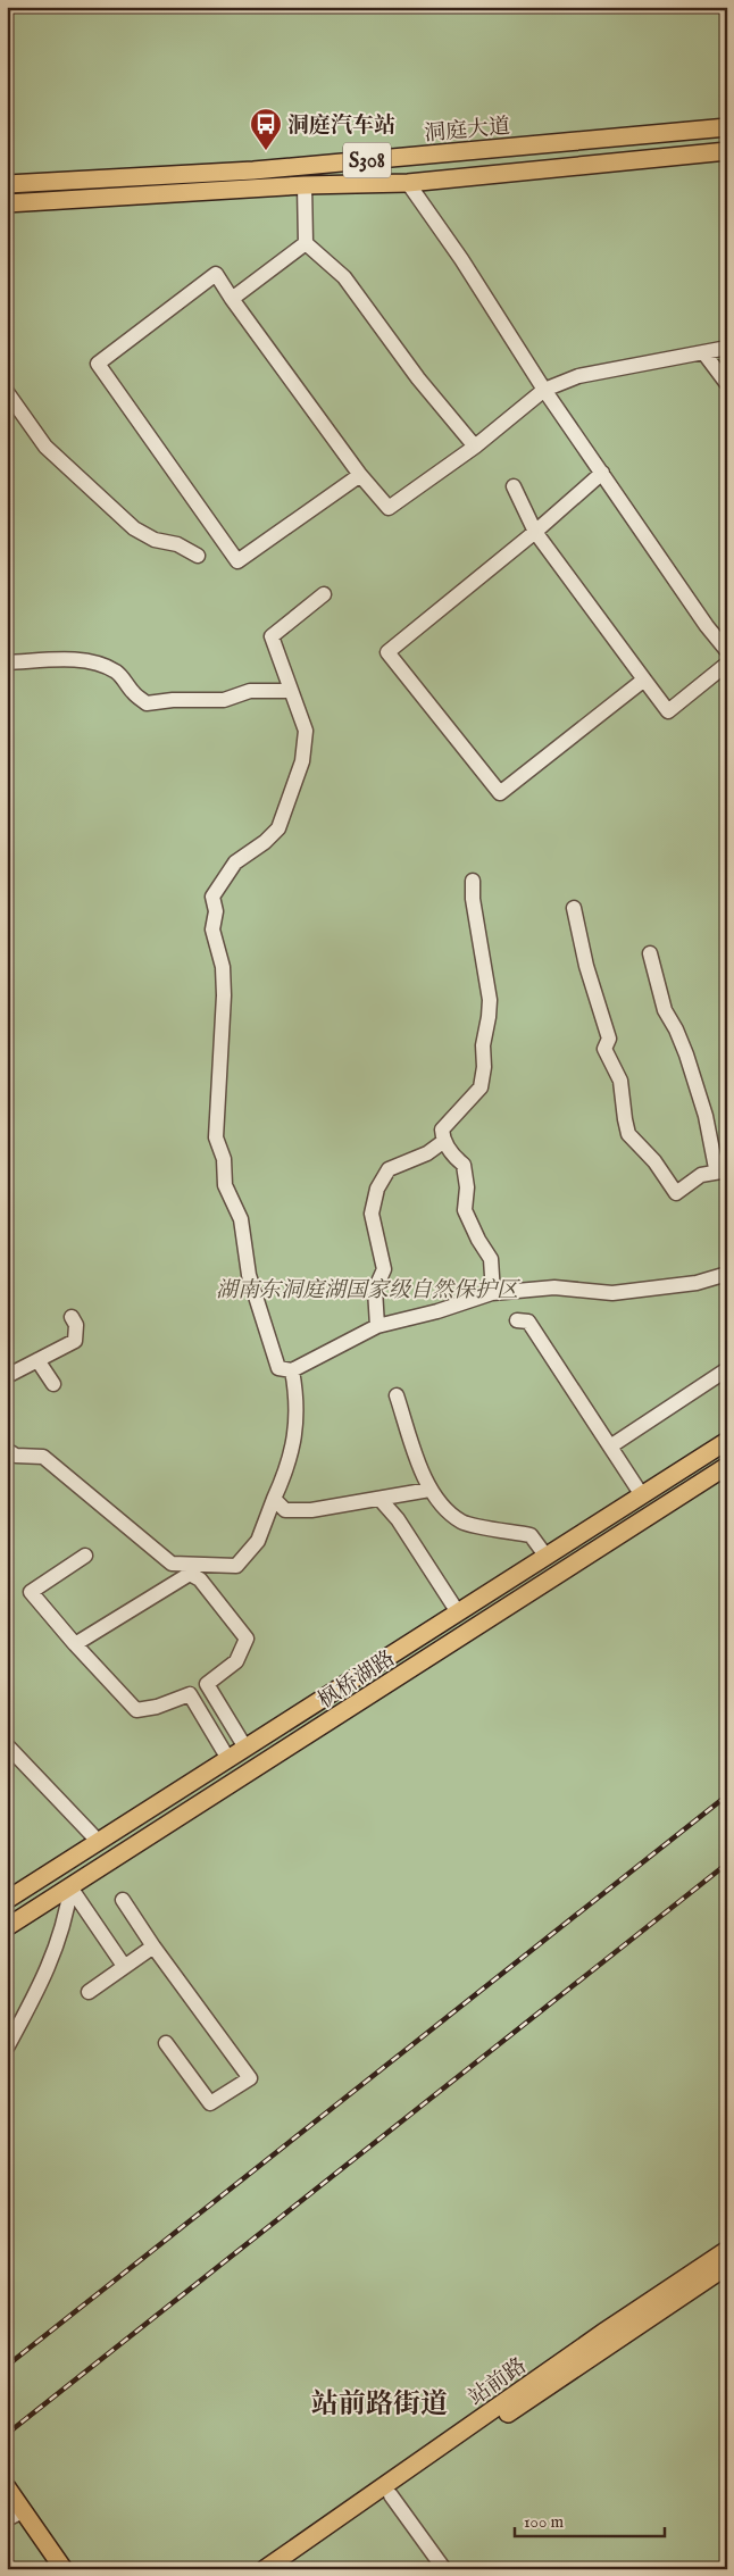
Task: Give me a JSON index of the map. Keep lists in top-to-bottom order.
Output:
{
  "streets": {
    "main road": [
      "洞庭大道",
      "S308",
      "枫桥湖路",
      "站前路"
    ]
  },
  "districts": ["站前路街道"],
  "parks": ["湖南东洞庭湖国家级自然保护区"],
  "places": {
    "bus stop": ["洞庭汽车站"]
  },
  "scale_bar": "100 m"
}
